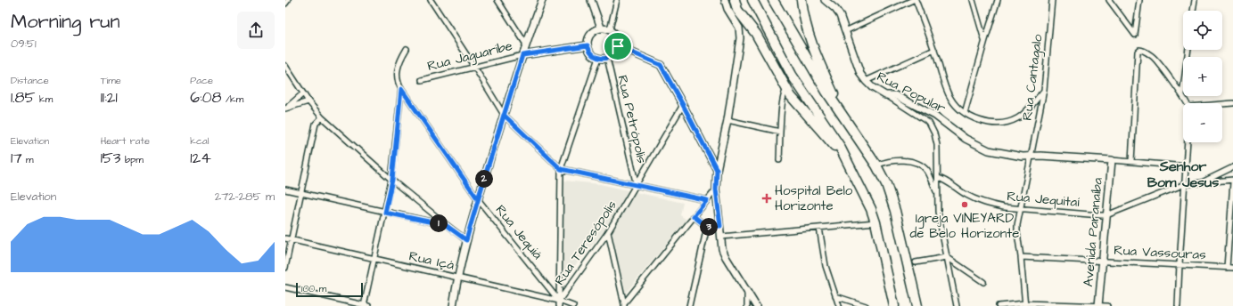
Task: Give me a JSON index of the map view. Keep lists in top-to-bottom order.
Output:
{
  "streets": {
    "street": [
      "Rua Jaguaribe",
      "Rua Cantagalo",
      "Rua Popular",
      "Rua Petrópolis",
      "Rua Jequitaí",
      "Rua Jequiá",
      "Avenida Paranaíba",
      "Rua Teresópolis",
      "Rua Vassouras",
      "Rua Içá"
    ]
  },
  "crossings": [
    ["Rua Jaguaribe", "Rua Petrópolis"],
    ["Rua Cantagalo", "Rua Popular"],
    ["Rua Cantagalo", "Rua Jequitaí"],
    ["Rua Cantagalo", "Rua Vassouras"],
    ["Rua Petrópolis", "Rua Teresópolis"],
    ["Rua Jequitaí", "Avenida Paranaíba"],
    ["Rua Jequiá", "Rua Teresópolis"],
    ["Rua Jequiá", "Rua Içá"],
    ["Avenida Paranaíba", "Rua Vassouras"],
    ["Rua Teresópolis", "Rua Içá"]
  ],
  "districts": ["Senhor Bom Jesus"],
  "places": {
    "health": ["Hospital Belo Horizonte"],
    "other": ["Igreja VINEYARD de Belo Horizonte"]
  },
  "scale_bar": "100 m",
  "page": {
    "heading": ["Morning run", "09:51"],
    "map_buttons": ["+", "−"],
    "stats": [
      ["Distance", "1.85 km"],
      ["Time", "11:21"],
      ["Pace", "6:08 /km"],
      ["Elevation", "17 m"],
      ["Heart rate", "153 bpm"],
      ["kcal", "124"]
    ],
    "pins": ["2", "1", "3"],
    "chart": ["Elevation", "272–285 m"],
    "scale": "100 m"
  }
}
